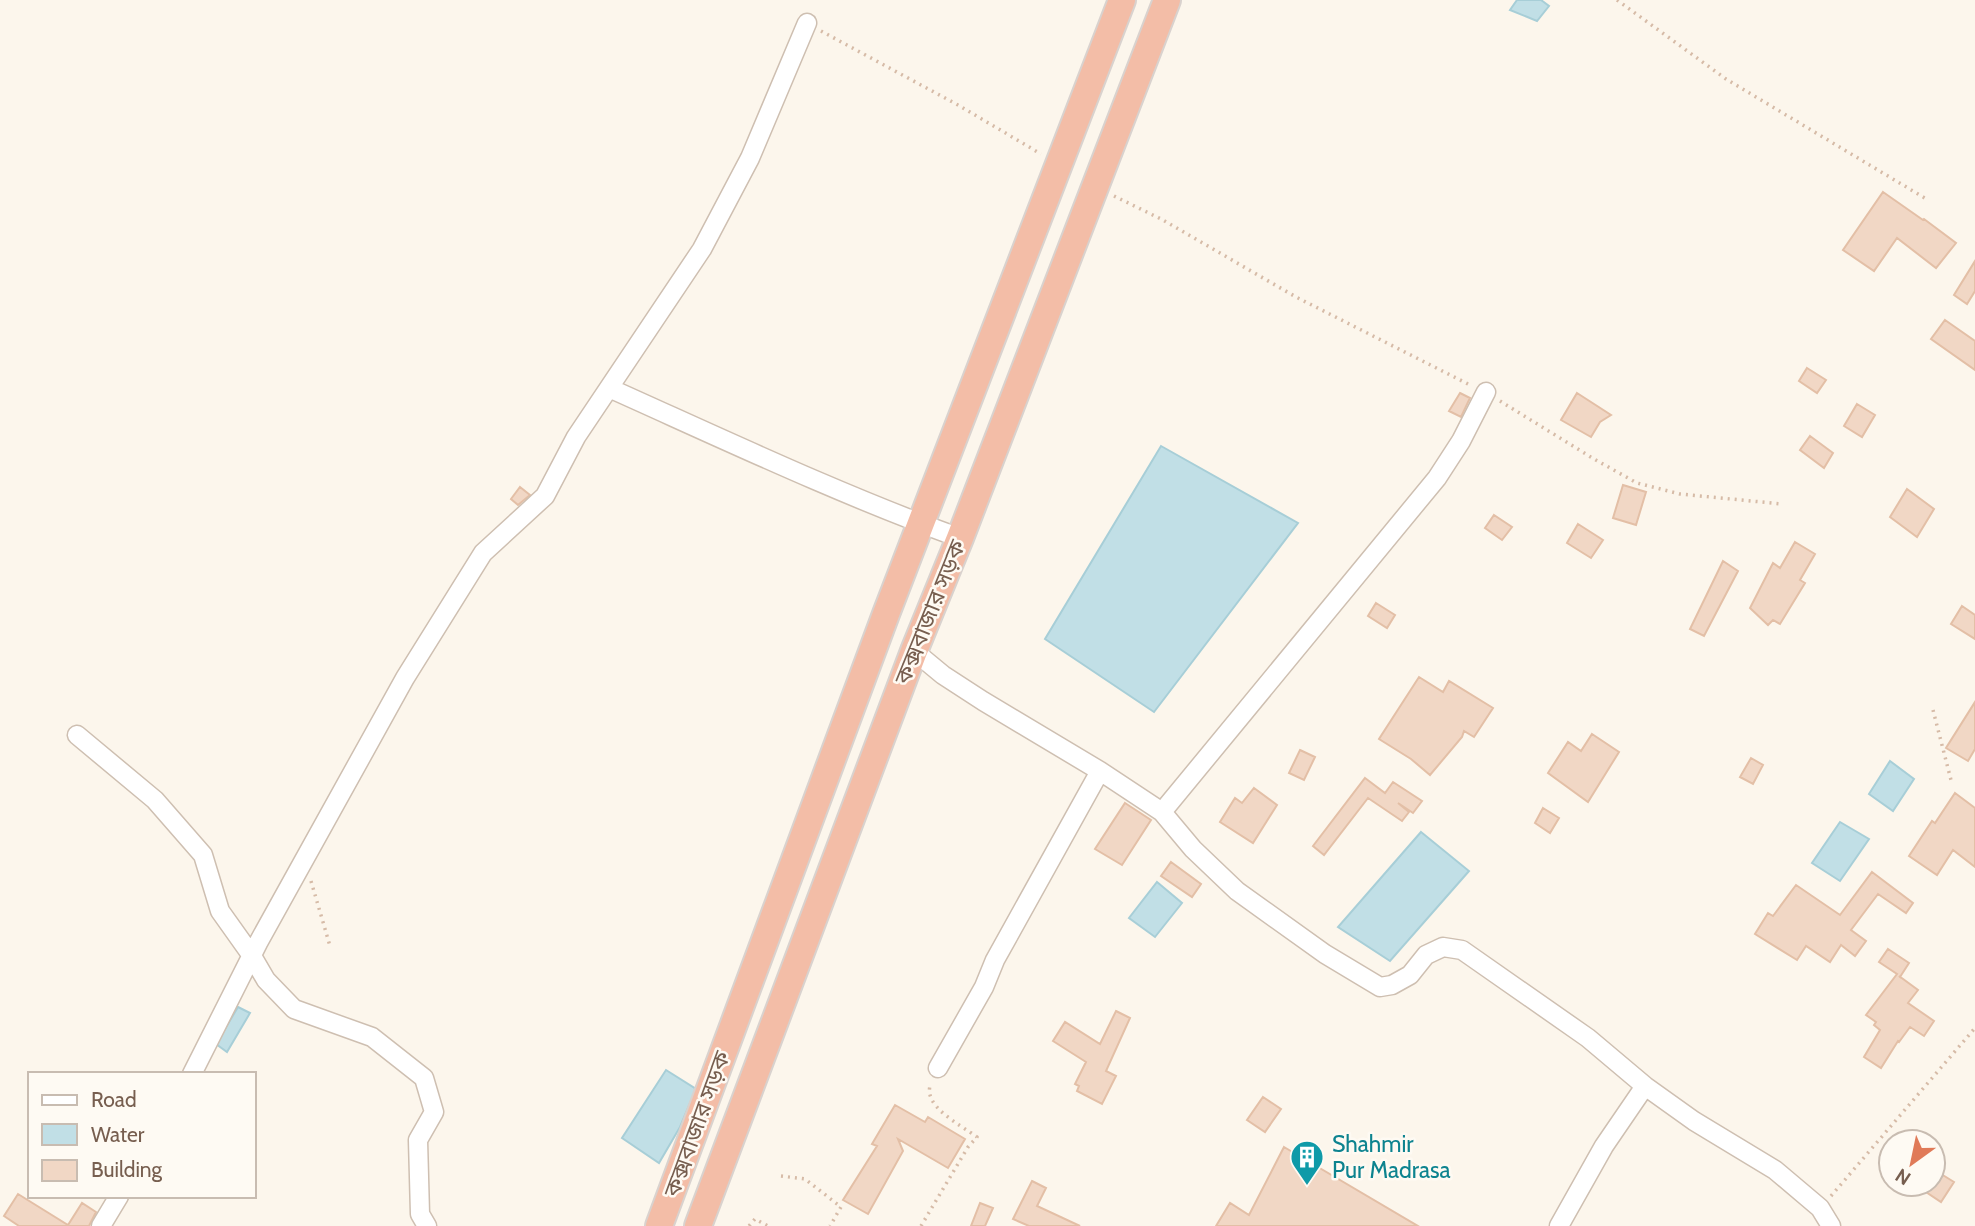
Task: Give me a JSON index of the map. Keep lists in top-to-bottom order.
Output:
{
  "streets": {
    "highway": ["কক্সবাজার সড়ক"]
  },
  "places": {
    "building": ["Shahmir Pur Madrasa"]
  },
  "legend": ["Road", "Water", "Building"],
  "north": "bottom left"
}
